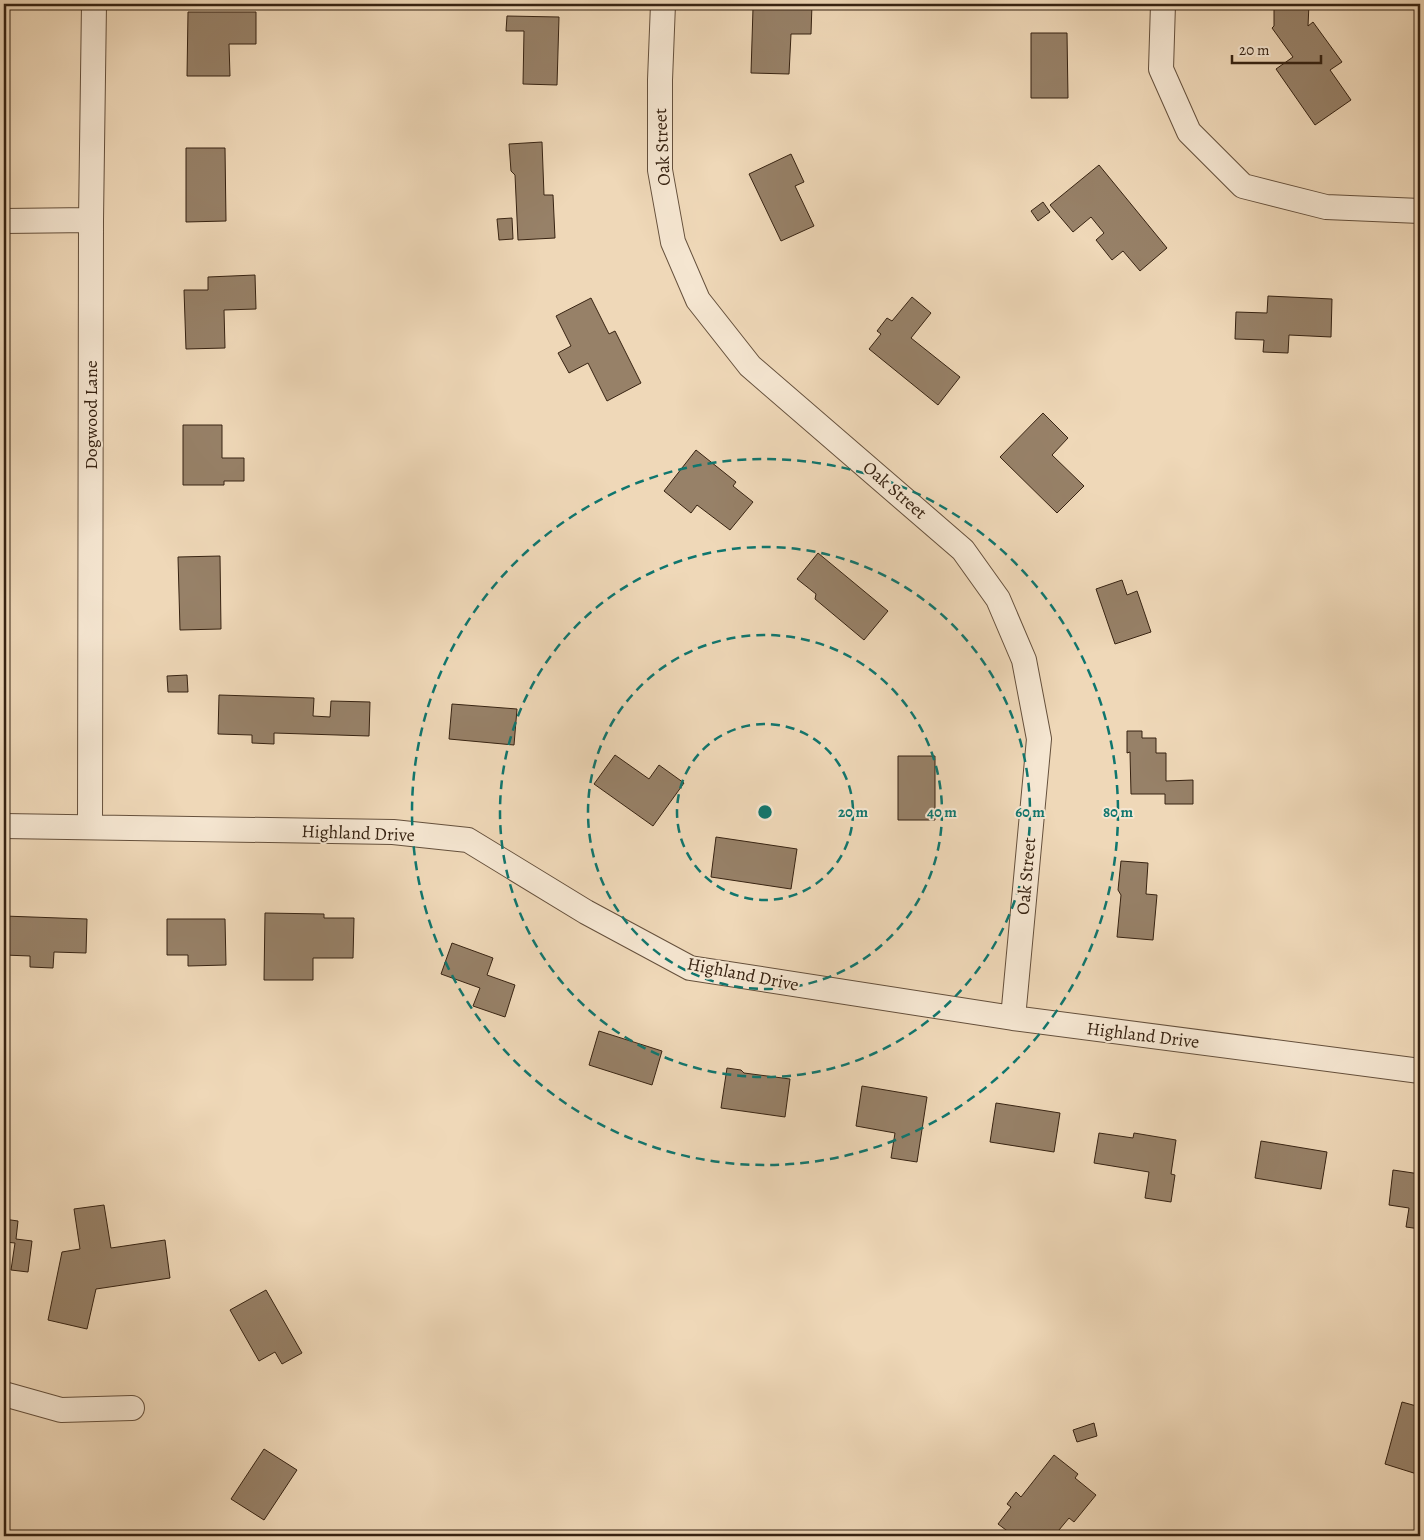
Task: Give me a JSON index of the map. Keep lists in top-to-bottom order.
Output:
{
  "streets": {
    "street": ["Oak Street", "Dogwood Lane", "Highland Drive"]
  },
  "crossings": [
    ["Oak Street", "Highland Drive"],
    ["Dogwood Lane", "Highland Drive"]
  ],
  "scale_bar": "20 m",
  "rings": [
    "20 m",
    "40 m",
    "60 m",
    "80 m"
  ]
}
